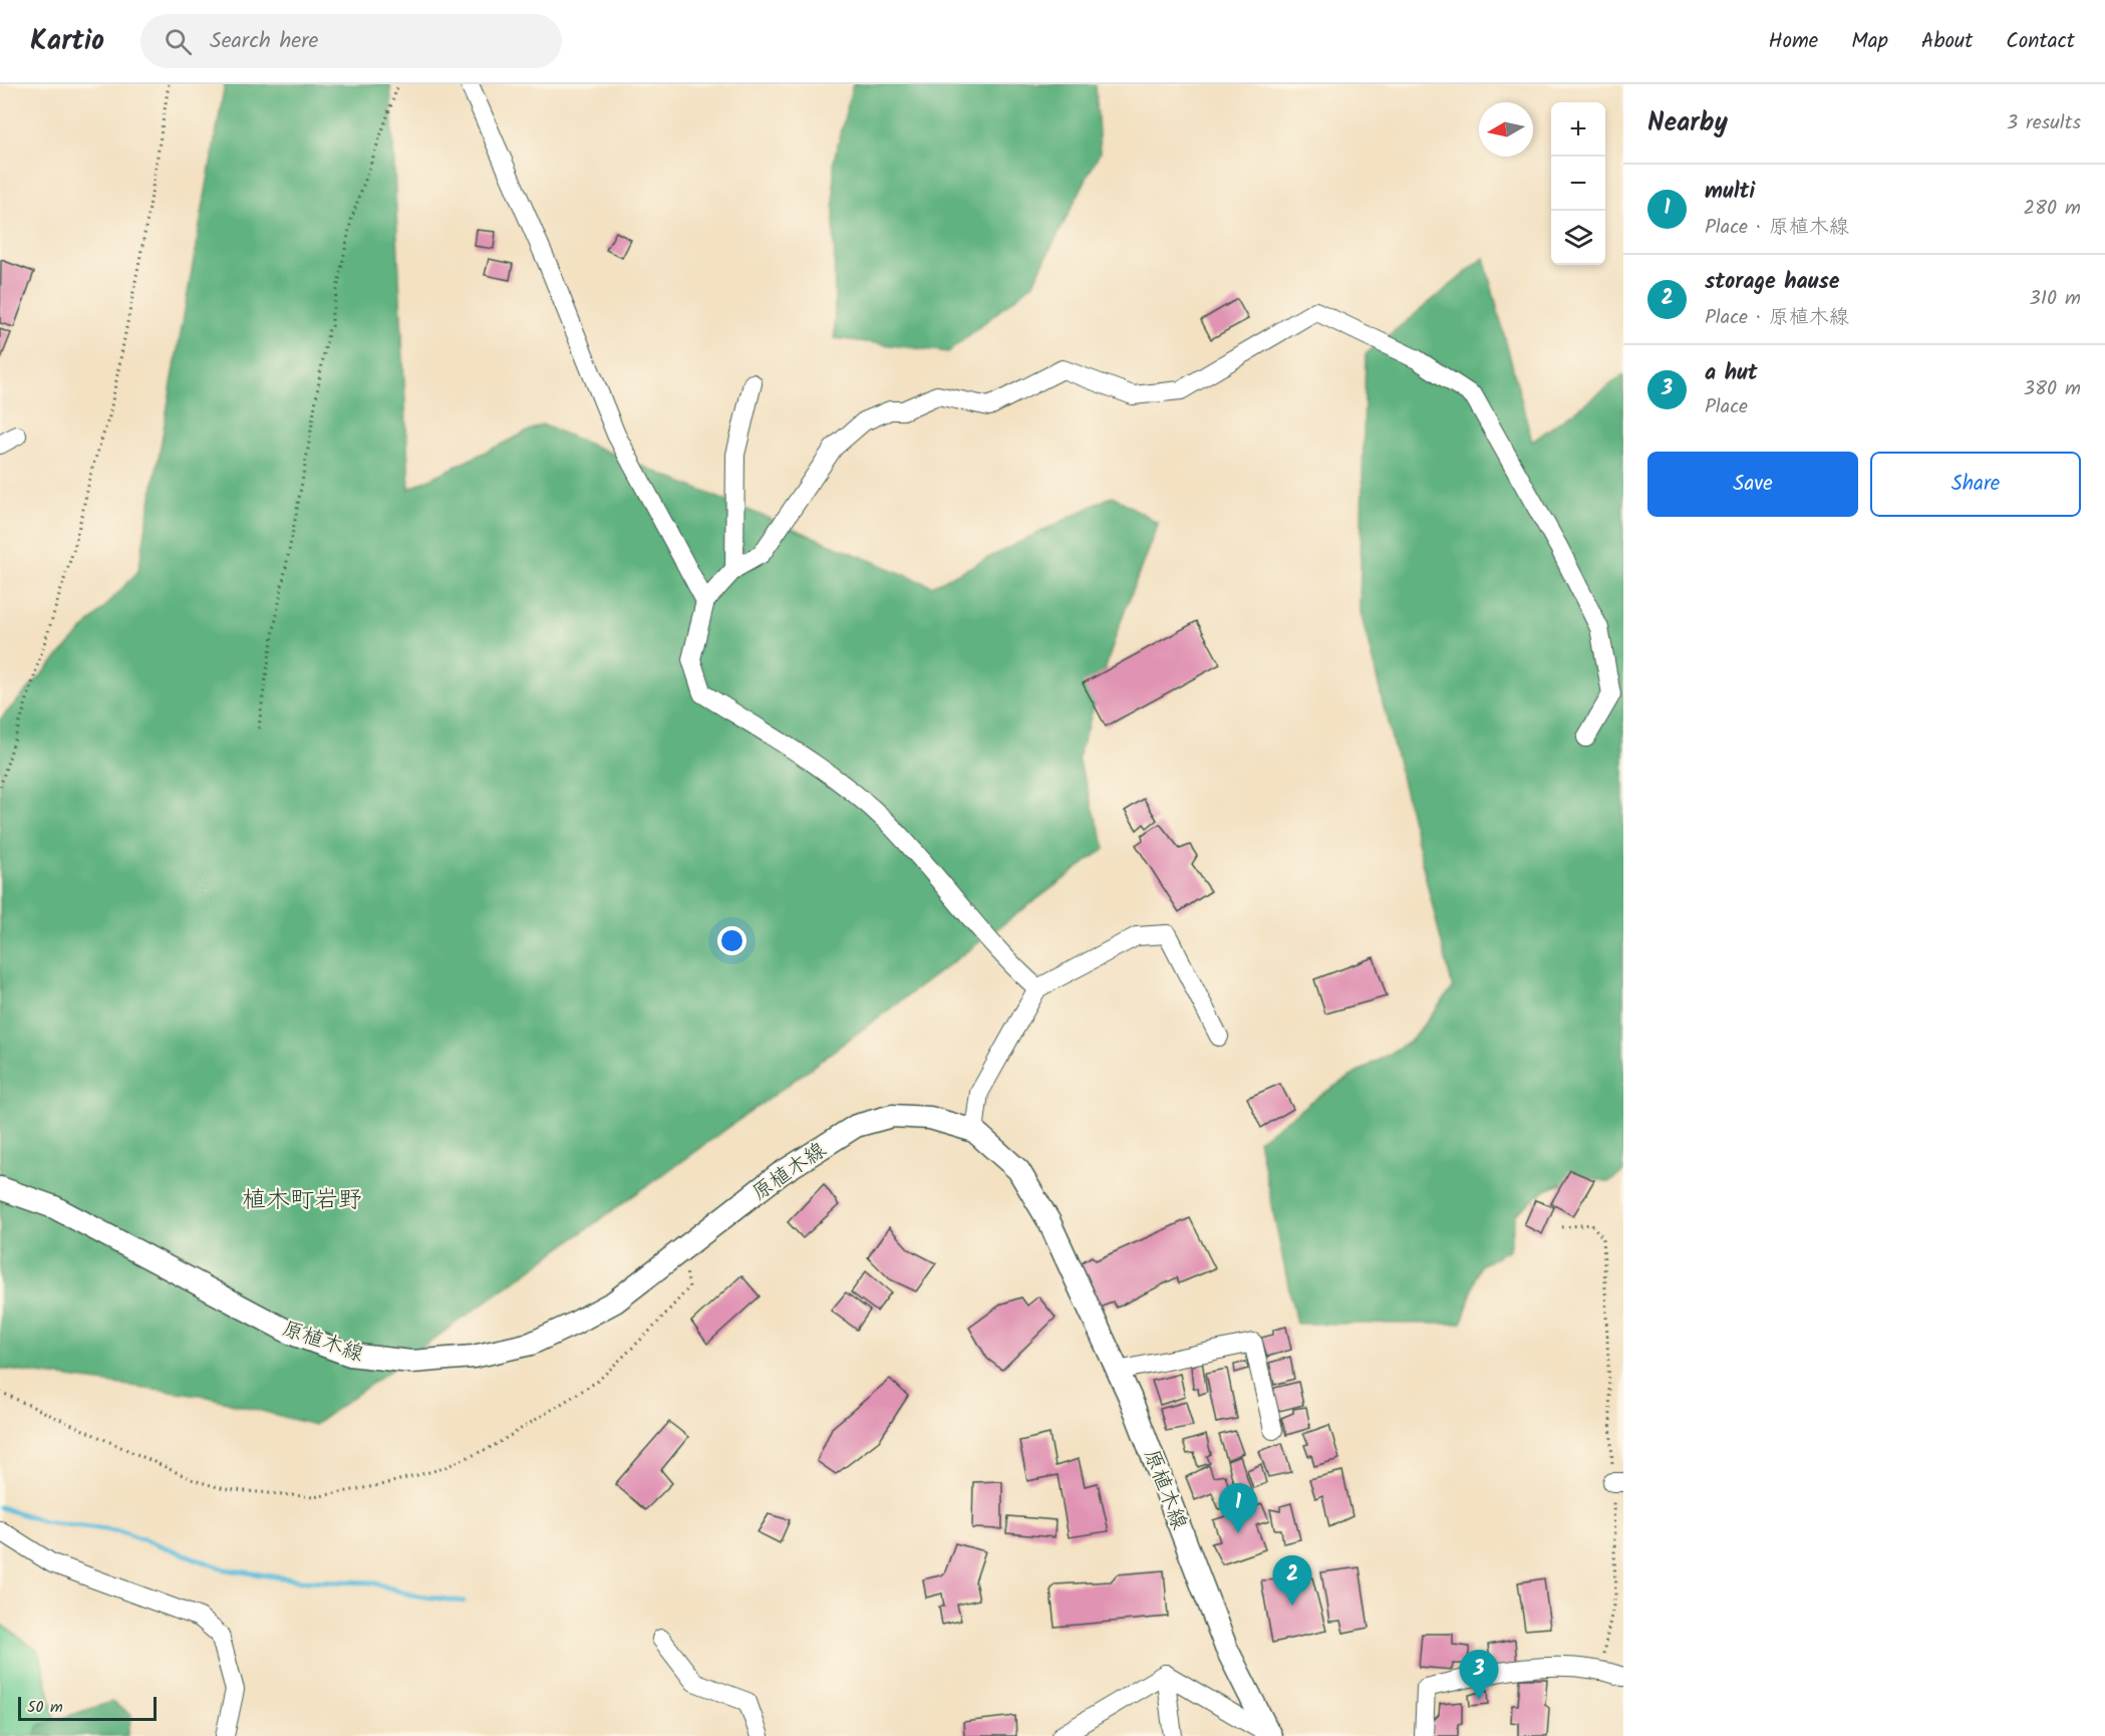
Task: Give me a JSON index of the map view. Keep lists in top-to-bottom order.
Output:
{
  "streets": {
    "main road": ["原植木線"]
  },
  "districts": ["植木町岩野"],
  "scale_bar": "50 m",
  "north": "left",
  "page": {
    "header": "Kartio",
    "search": "Search here",
    "nav": [
      "Home",
      "Map",
      "About",
      "Contact"
    ],
    "heading": ["Nearby", "3 results"],
    "map_buttons": ["+", "−"],
    "list": [
      {
        "mark": "1",
        "name": "multi",
        "note": "Place · 原植木線",
        "value": "280 m"
      },
      {
        "mark": "2",
        "name": "storage hause",
        "note": "Place · 原植木線",
        "value": "310 m"
      },
      {
        "mark": "3",
        "name": "a hut",
        "note": "Place",
        "value": "380 m"
      }
    ],
    "buttons": ["Save", "Share"],
    "pins": ["1", "2", "3"],
    "scale": "50 m"
  }
}
